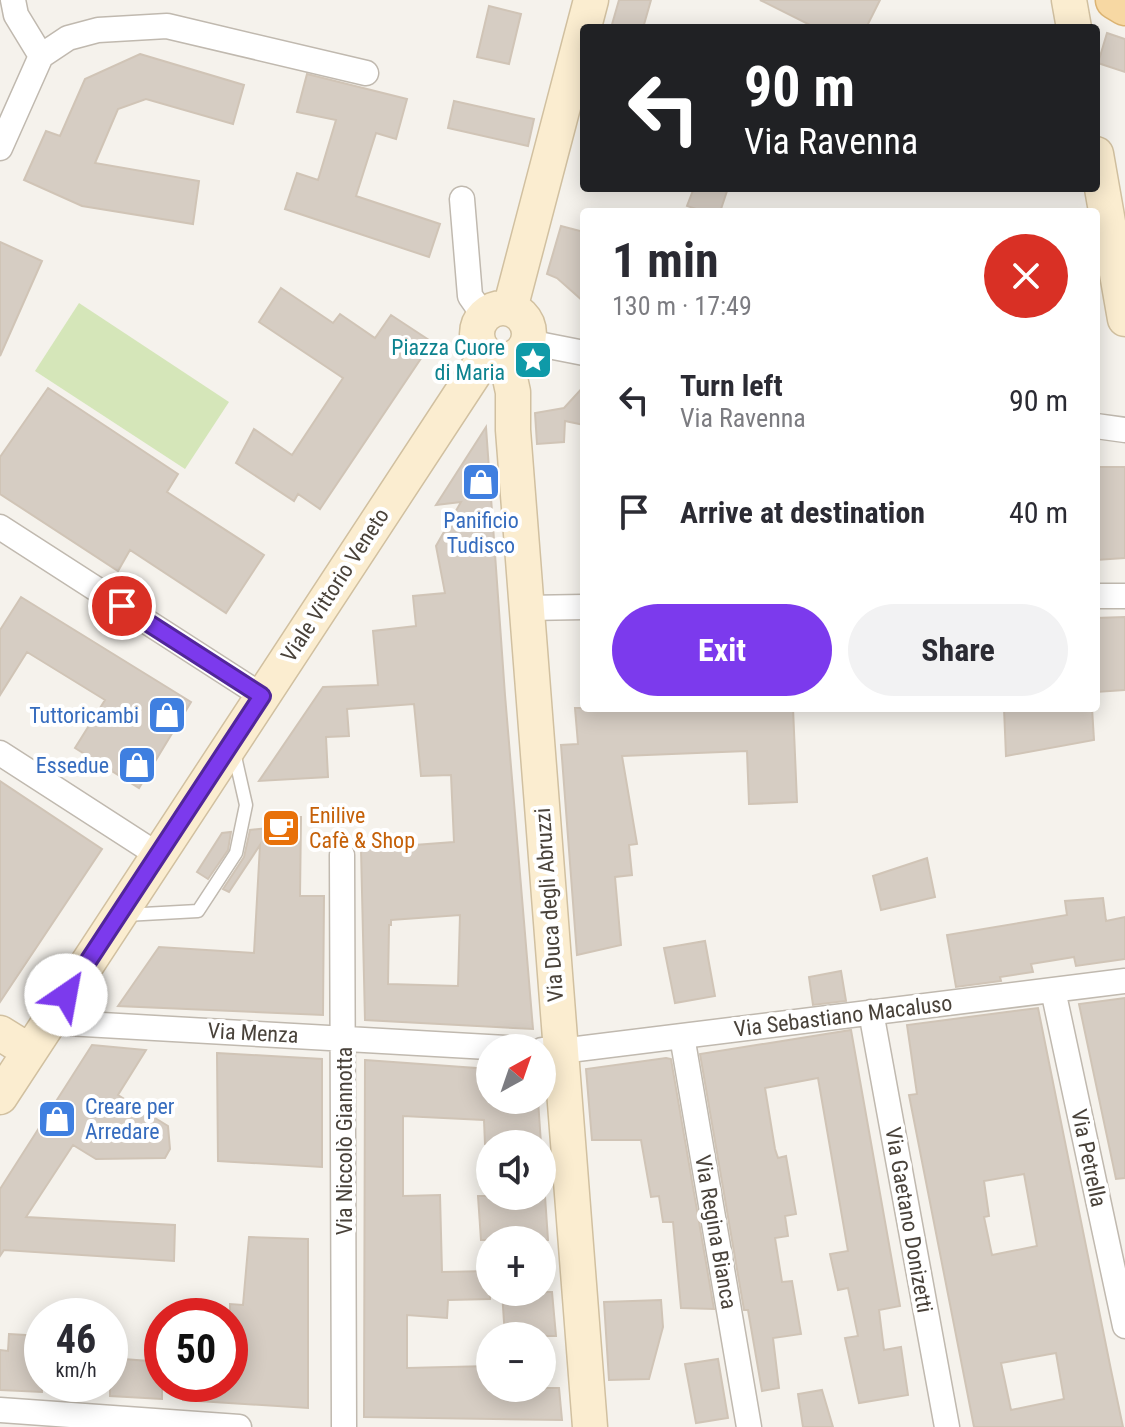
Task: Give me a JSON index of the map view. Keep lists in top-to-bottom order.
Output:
{
  "streets": {
    "main road": ["Viale Vittorio Veneto", "Via Duca degli Abruzzi"],
    "street": [
      "Via Sebastiano Macaluso",
      "Via Menza",
      "Via Niccolò Giannotta",
      "Via Petrella",
      "Via Gaetano Donizetti",
      "Via Regina Bianca"
    ]
  },
  "crossings": [
    ["Viale Vittorio Veneto", "Via Duca degli Abruzzi"],
    ["Viale Vittorio Veneto", "Via Menza"],
    ["Via Sebastiano Macaluso", "Via Petrella"],
    ["Via Sebastiano Macaluso", "Via Gaetano Donizetti"],
    ["Via Sebastiano Macaluso", "Via Regina Bianca"],
    ["Via Menza", "Via Niccolò Giannotta"]
  ],
  "places": {
    "place": ["Piazza Cuore di Maria"],
    "shop": [
      "Panificio Tudisco",
      "Tuttoricambi",
      "Essedue",
      "Creare per Arredare"
    ],
    "cafe": ["Enilive Cafè & Shop"]
  },
  "north": "top right",
  "page": {
    "turn": ["90 m", "Via Ravenna"],
    "heading": ["1 min", "130 m · 17:49"],
    "list": [
      {
        "name": "Turn left",
        "note": "Via Ravenna",
        "value": "90 m"
      },
      {
        "name": "Arrive at destination",
        "value": "40 m"
      }
    ],
    "buttons": ["Exit", "Share"],
    "map_buttons": ["+", "−"],
    "speed": "46 km/h",
    "limit": "50"
  }
}
